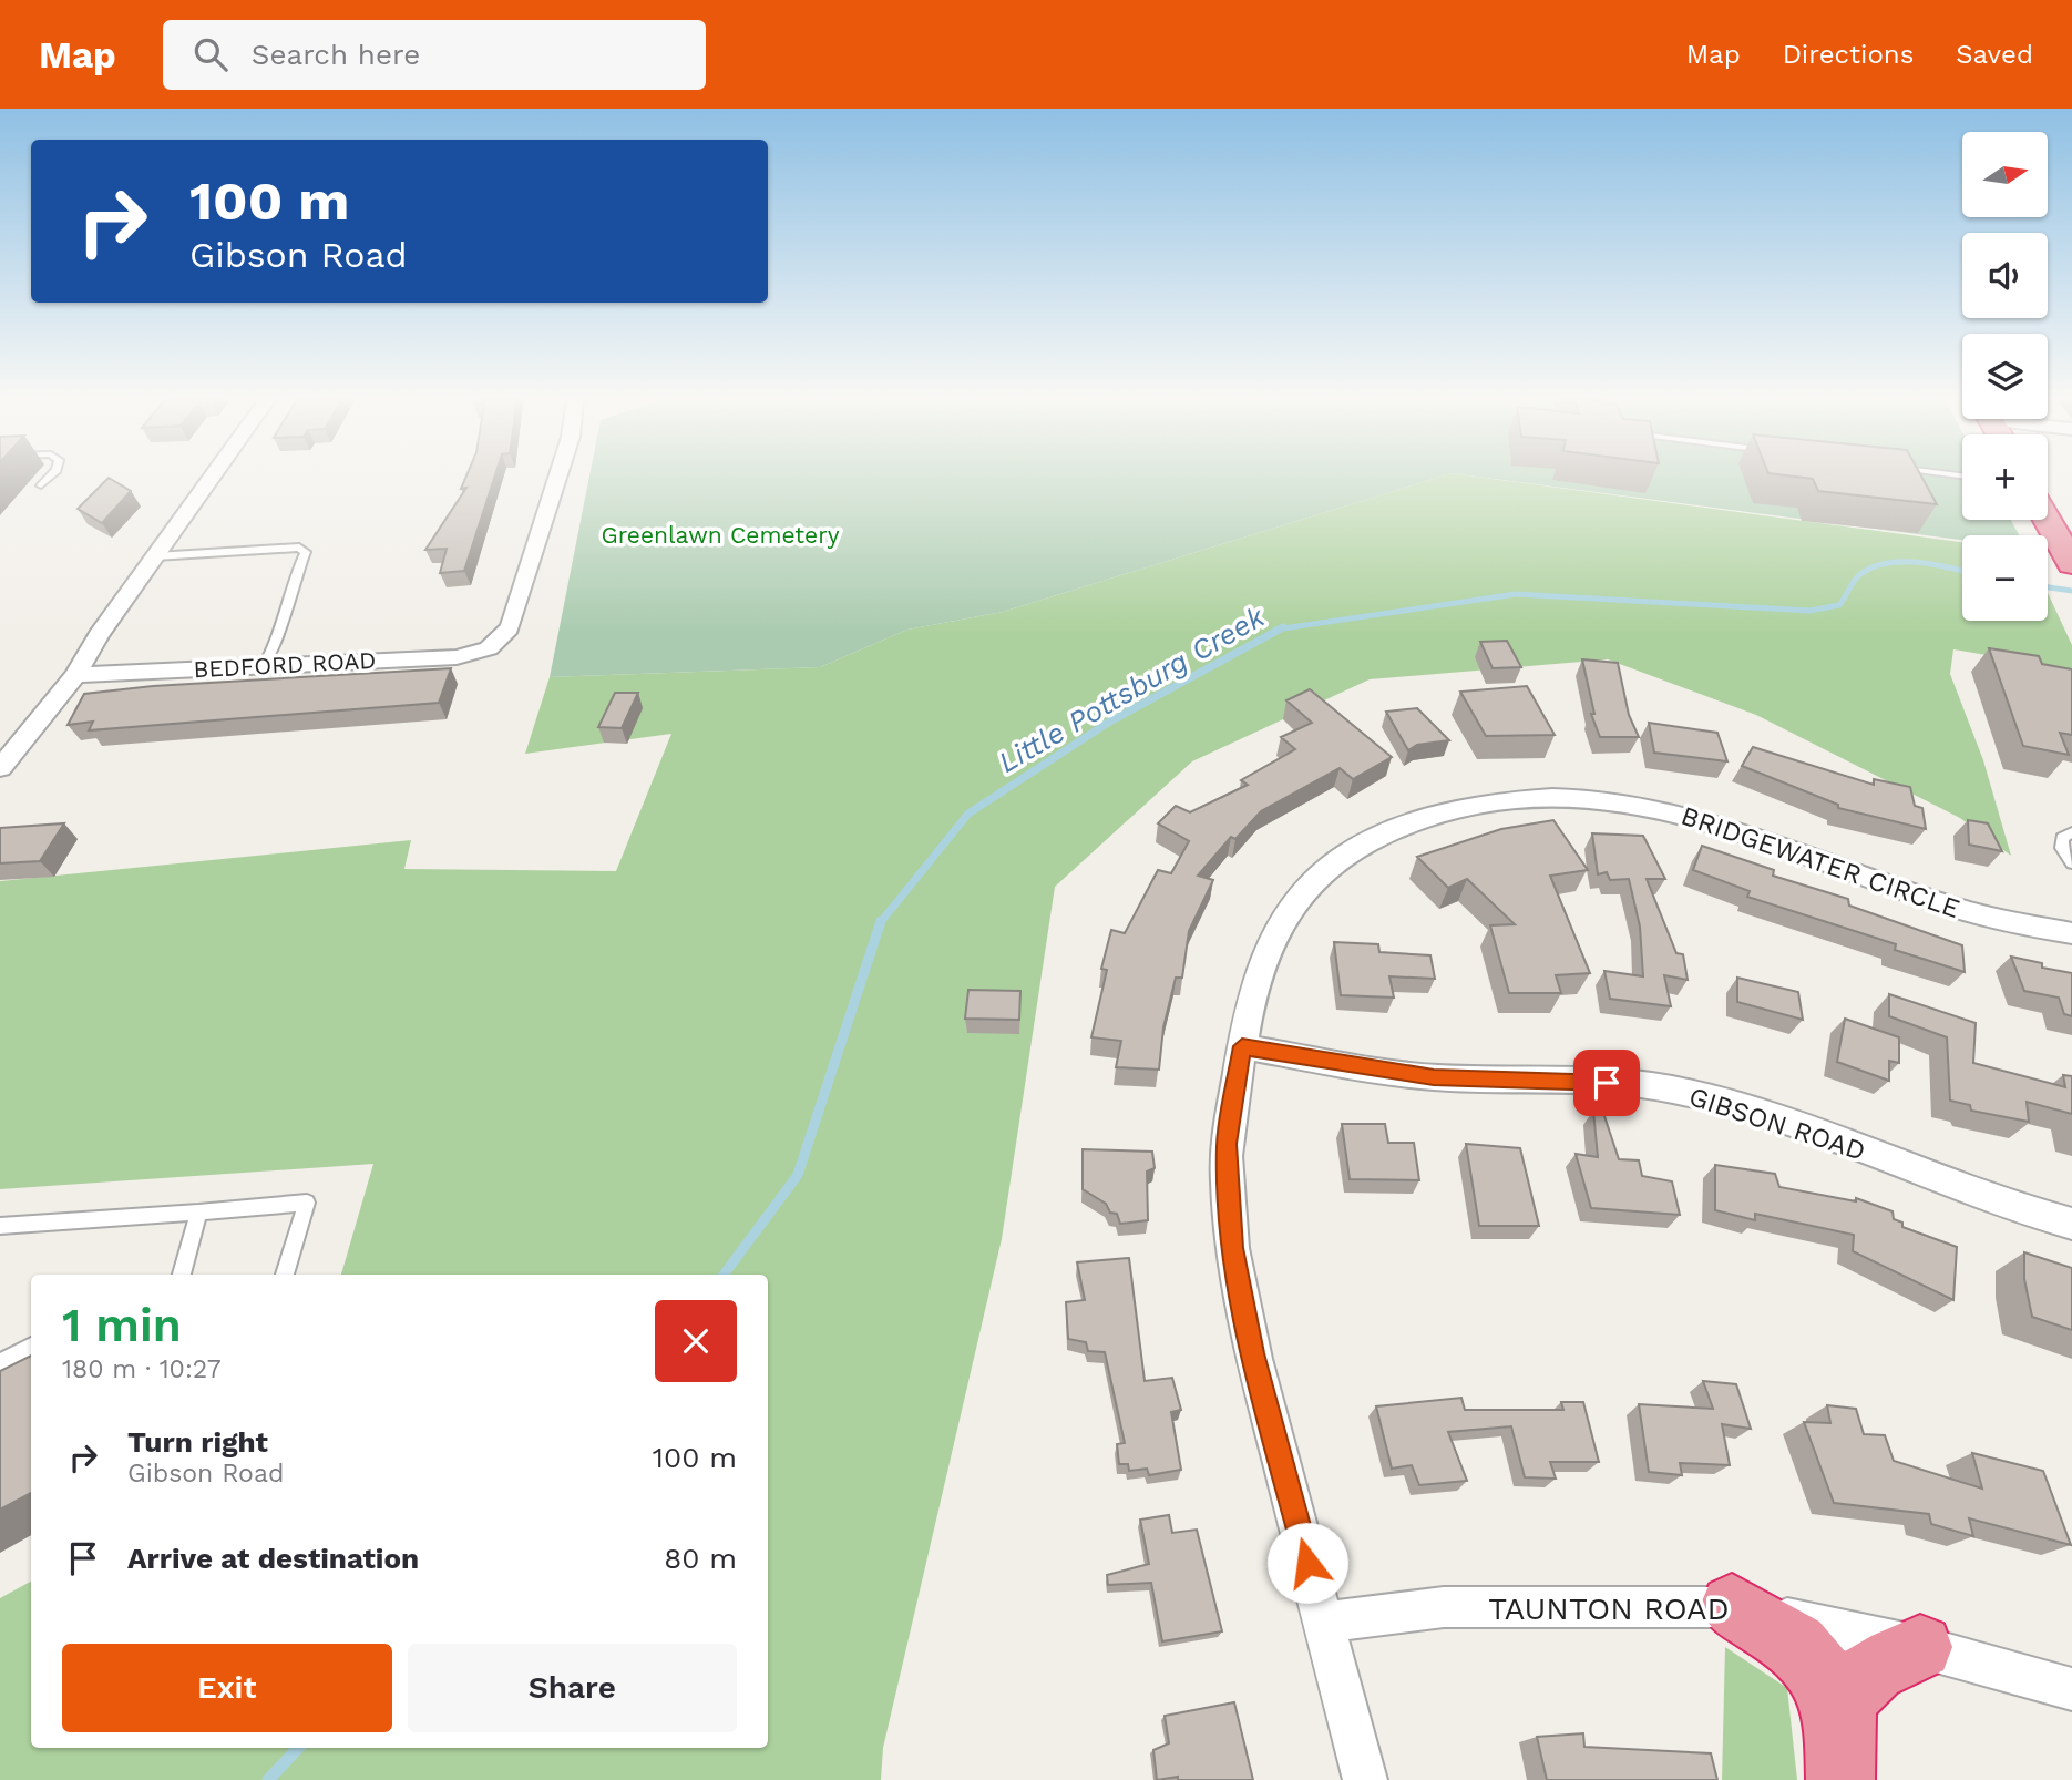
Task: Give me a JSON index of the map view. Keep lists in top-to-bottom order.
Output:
{
  "streets": {
    "street": [
      "BEDFORD ROAD",
      "BRIDGEWATER CIRCLE",
      "GIBSON ROAD",
      "TAUNTON ROAD"
    ]
  },
  "crossings": [
    ["BRIDGEWATER CIRCLE", "GIBSON ROAD"],
    ["BRIDGEWATER CIRCLE", "TAUNTON ROAD"]
  ],
  "water": ["Little Pottsburg Creek"],
  "parks": ["Greenlawn Cemetery"],
  "north": "right",
  "page": {
    "header": "Map",
    "search": "Search here",
    "nav": ["Map", "Directions", "Saved"],
    "map_buttons": ["+", "−"],
    "turn": ["100 m", "Gibson Road"],
    "heading": ["1 min", "180 m · 10:27"],
    "list": [
      {
        "name": "Turn right",
        "note": "Gibson Road",
        "value": "100 m"
      },
      {
        "name": "Arrive at destination",
        "value": "80 m"
      }
    ],
    "buttons": ["Exit", "Share"]
  }
}
